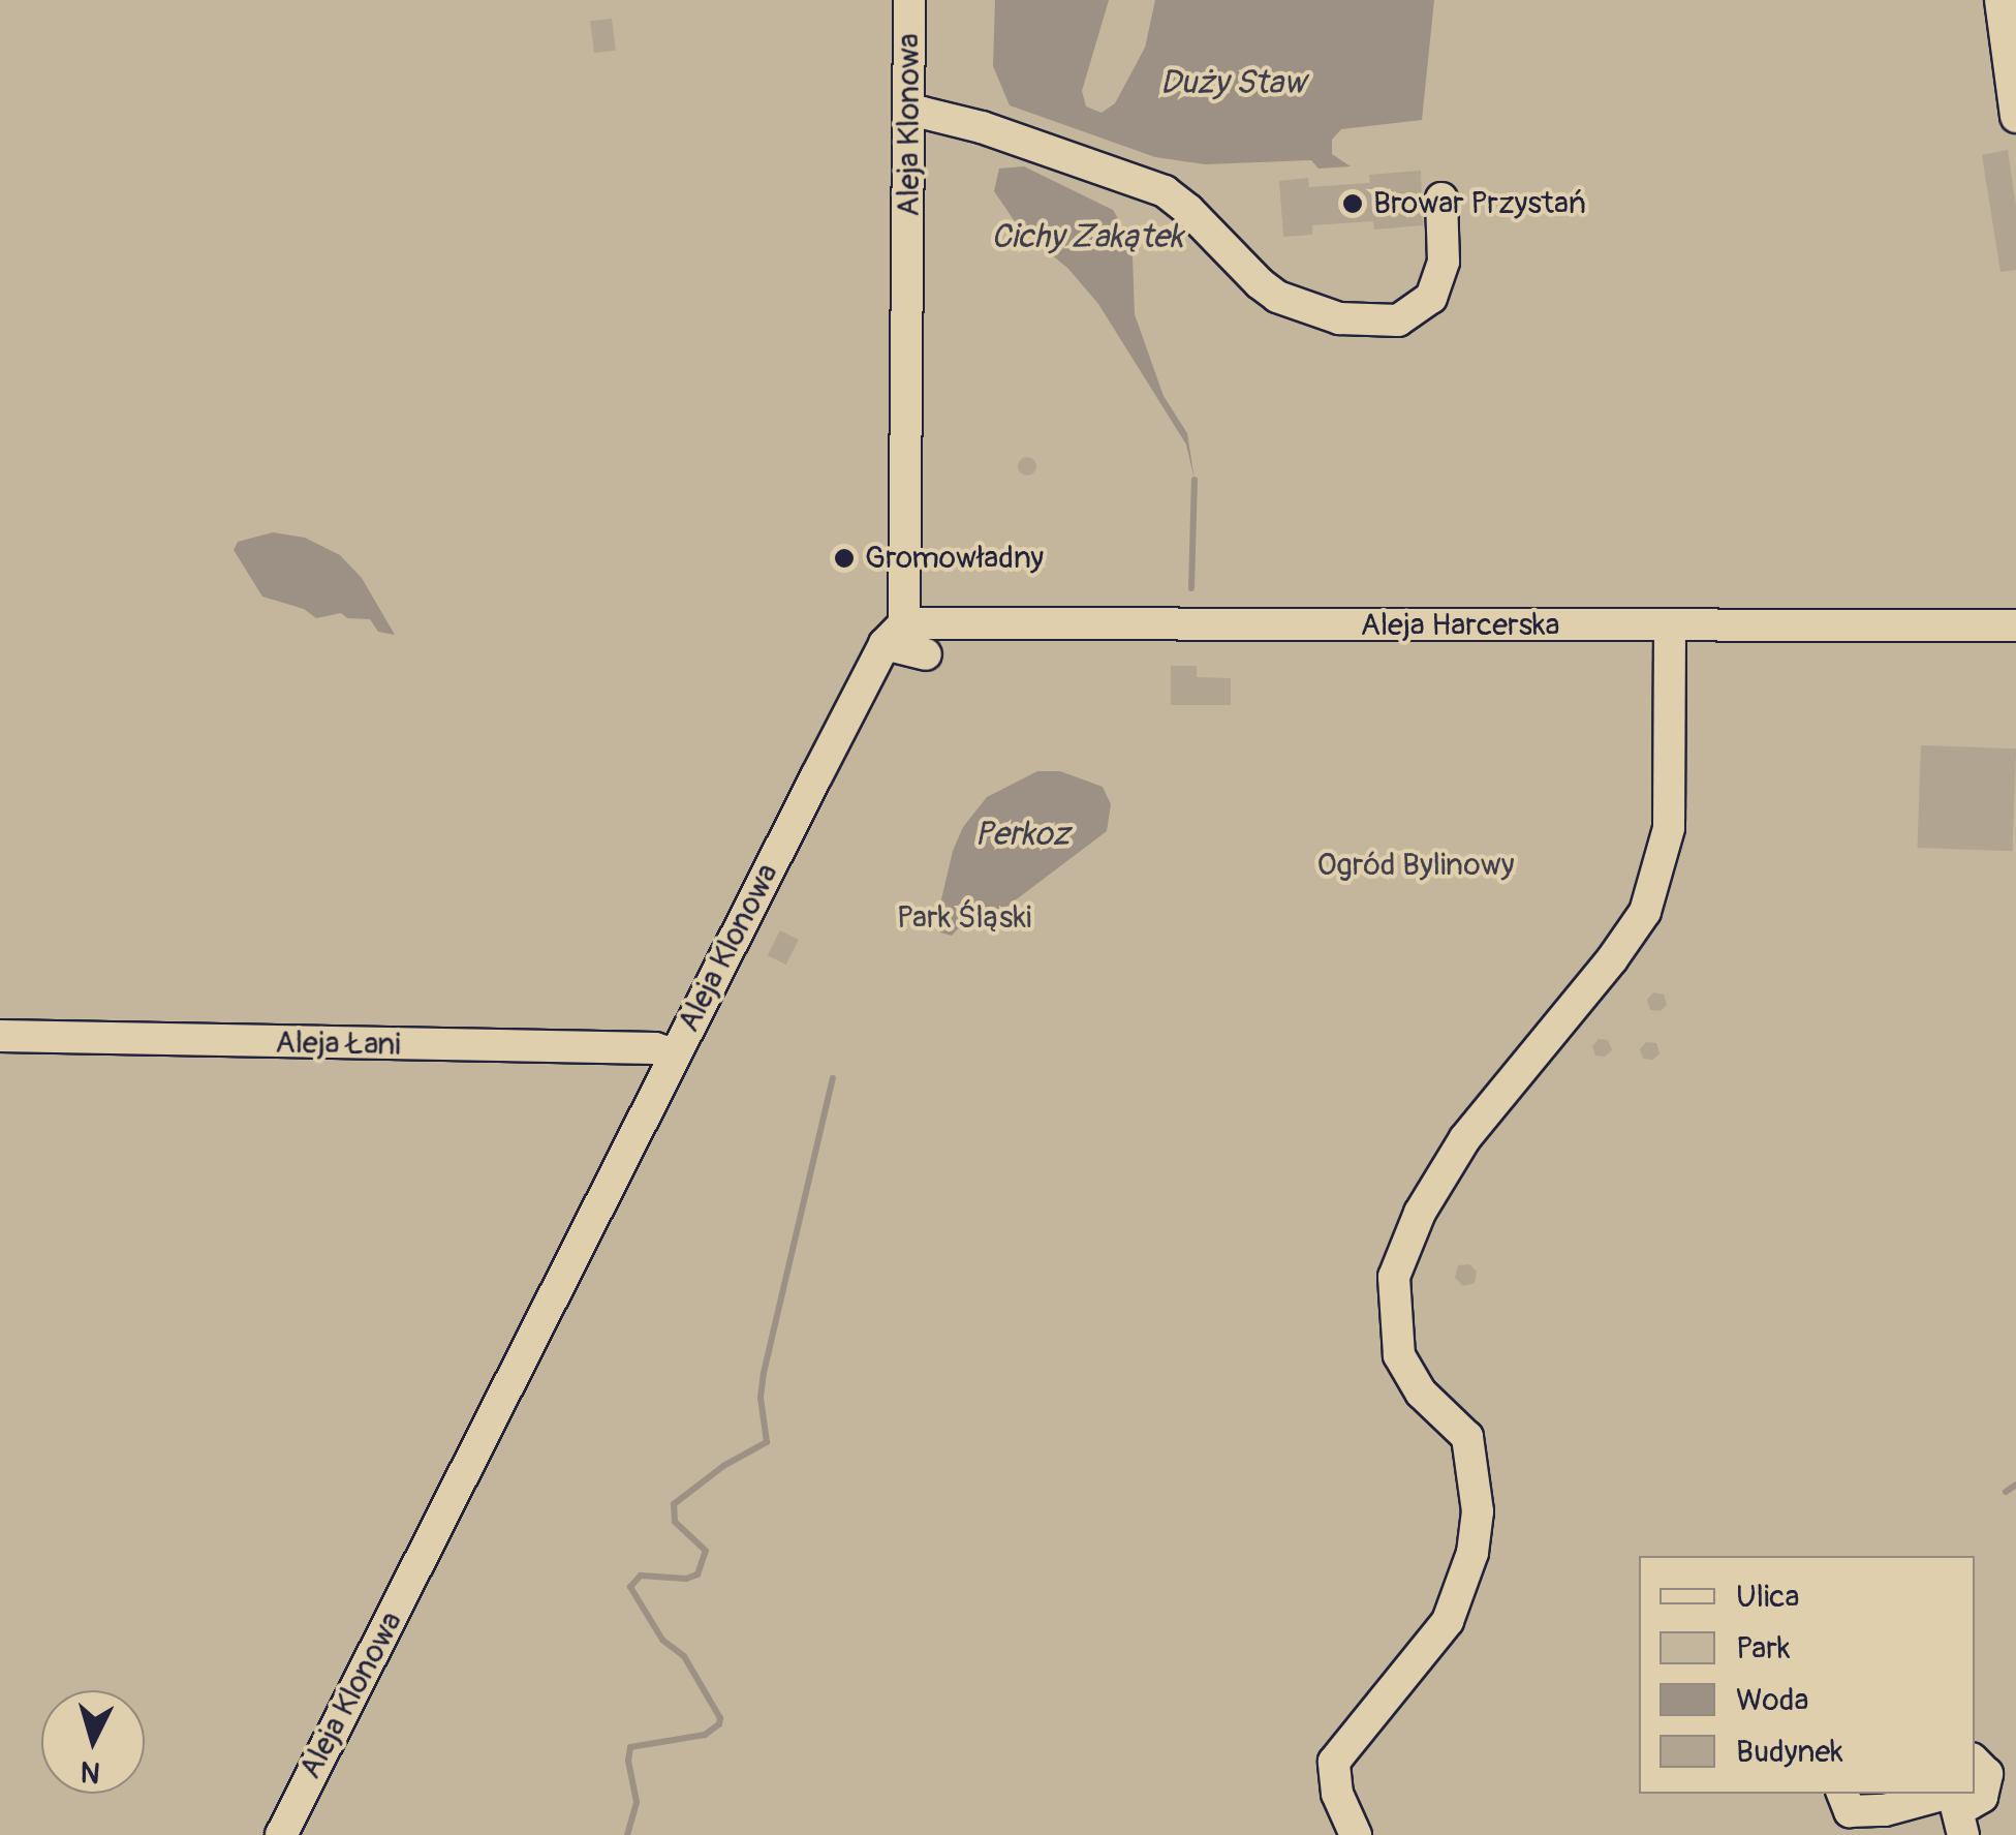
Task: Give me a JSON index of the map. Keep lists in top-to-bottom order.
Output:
{
  "streets": {
    "street": ["Aleja Klonowa", "Aleja Harcerska", "Aleja Łani"]
  },
  "crossings": [
    ["Aleja Klonowa", "Aleja Harcerska"],
    ["Aleja Klonowa", "Aleja Łani"]
  ],
  "water": ["Duży Staw", "Cichy Zakątek", "Perkoz"],
  "parks": ["Ogród Bylinowy", "Park Śląski"],
  "places": ["Browar Przystań", "Gromowładny"],
  "legend": [
    "Ulica",
    "Park",
    "Woda",
    "Budynek"
  ],
  "north": "bottom"
}
